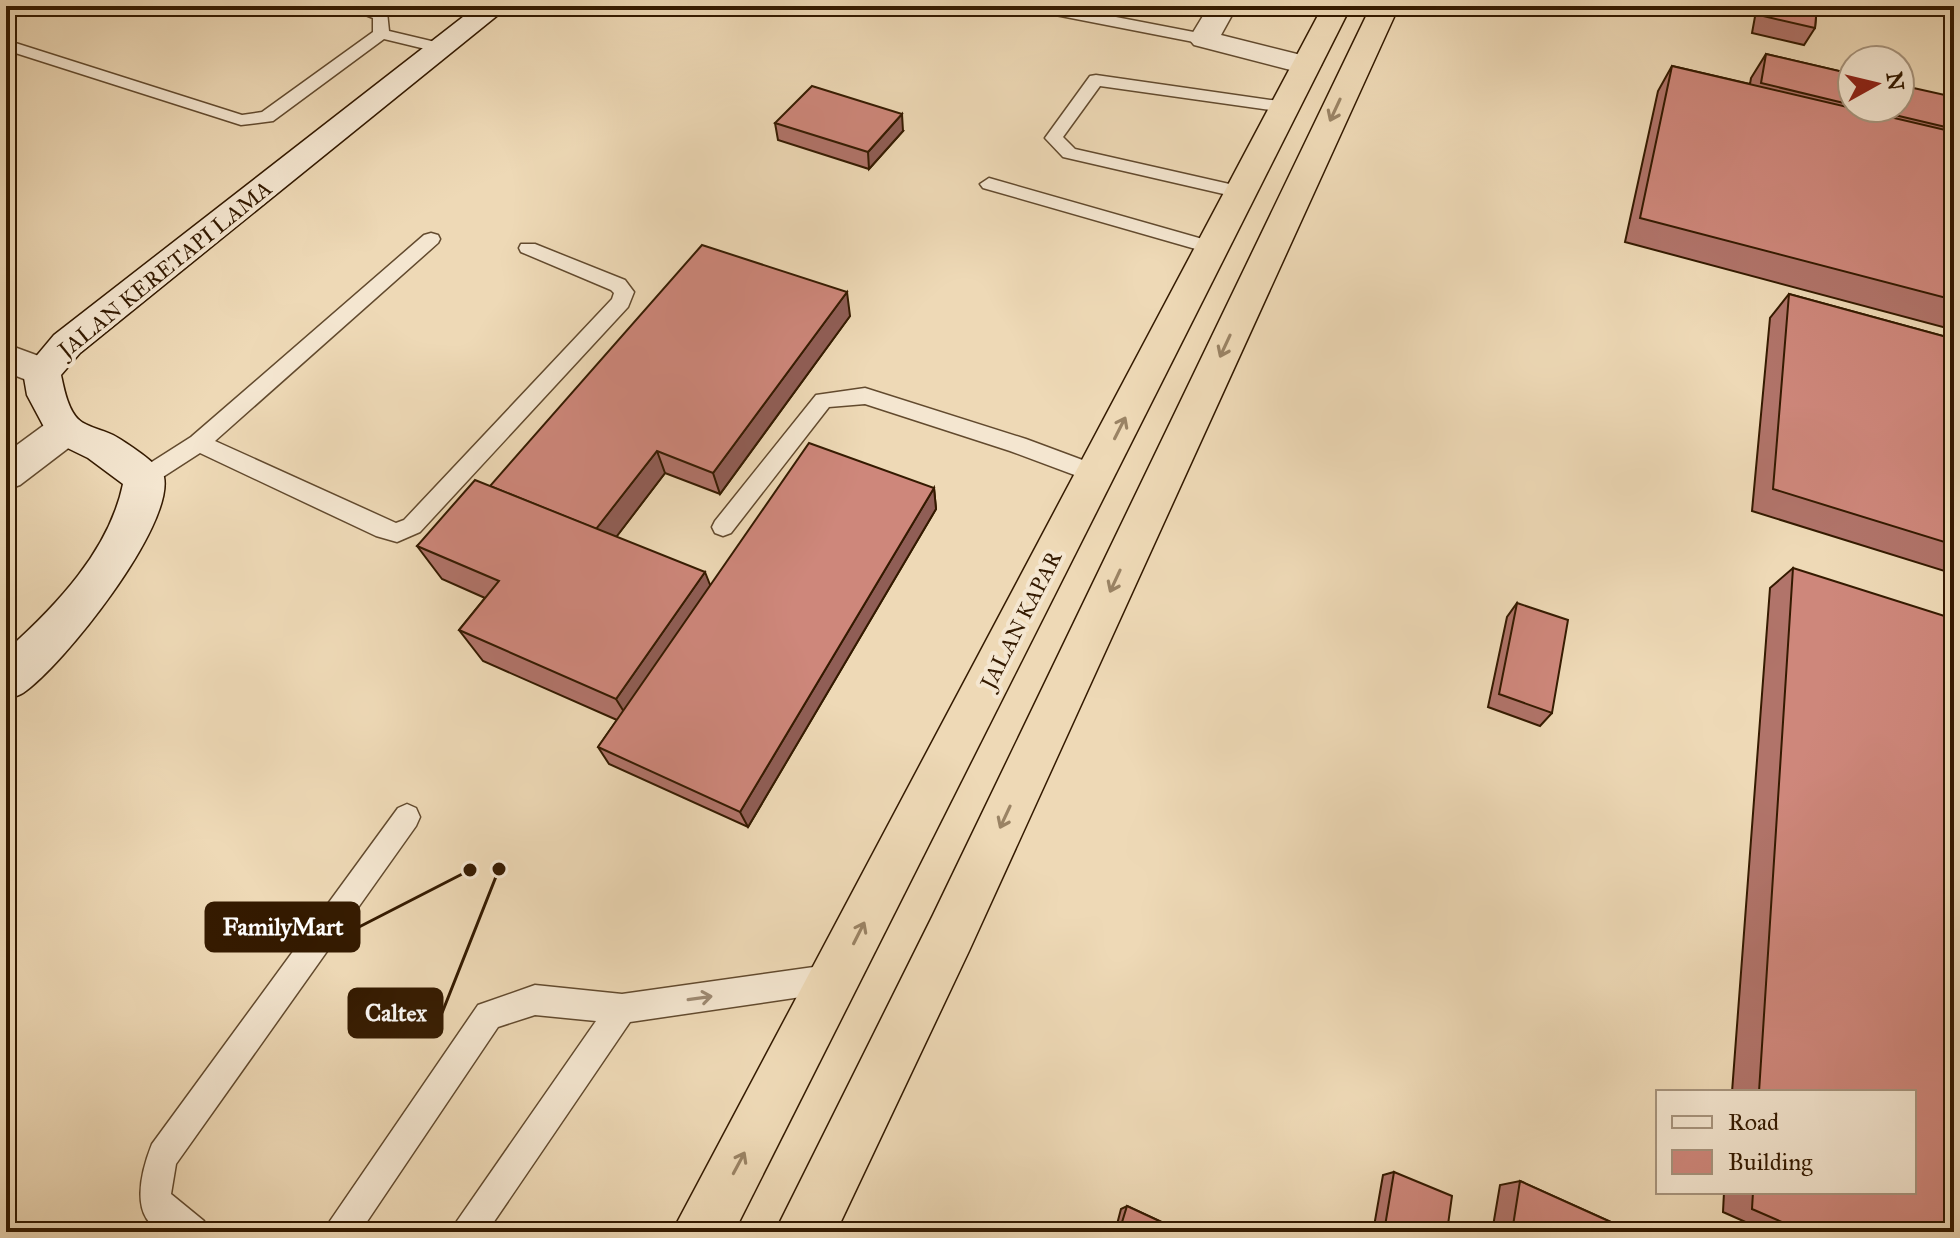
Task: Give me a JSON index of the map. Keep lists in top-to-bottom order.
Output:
{
  "streets": {
    "highway": ["JALAN KAPAR"],
    "street": ["JALAN KERETAPI LAMA"]
  },
  "places": ["Caltex", "FamilyMart"],
  "legend": ["Road", "Building"],
  "north": "right"
}
